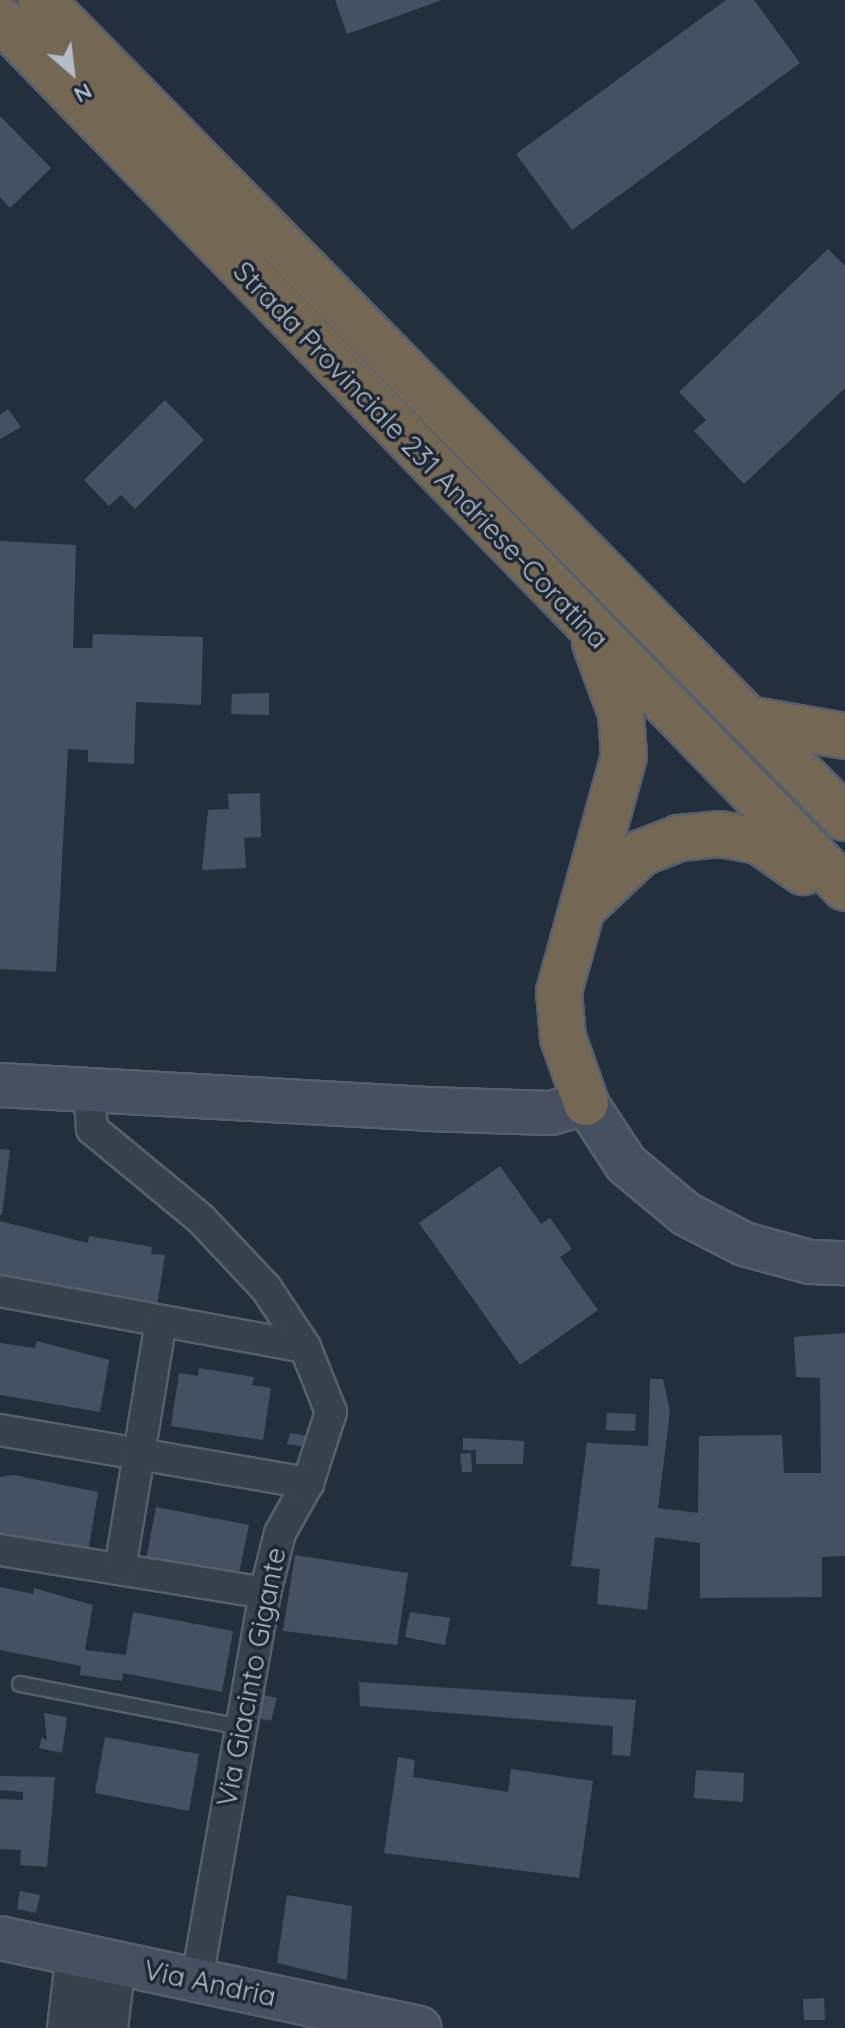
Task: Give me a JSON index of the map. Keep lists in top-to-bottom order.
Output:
{
  "streets": {
    "highway": ["Strada Provinciale 231 Andriese-Coratina"],
    "street": ["Via Giacinto Gigante", "Via Andria"]
  },
  "crossings": [
    ["Via Giacinto Gigante", "Via Andria"]
  ],
  "north": "bottom right"
}
